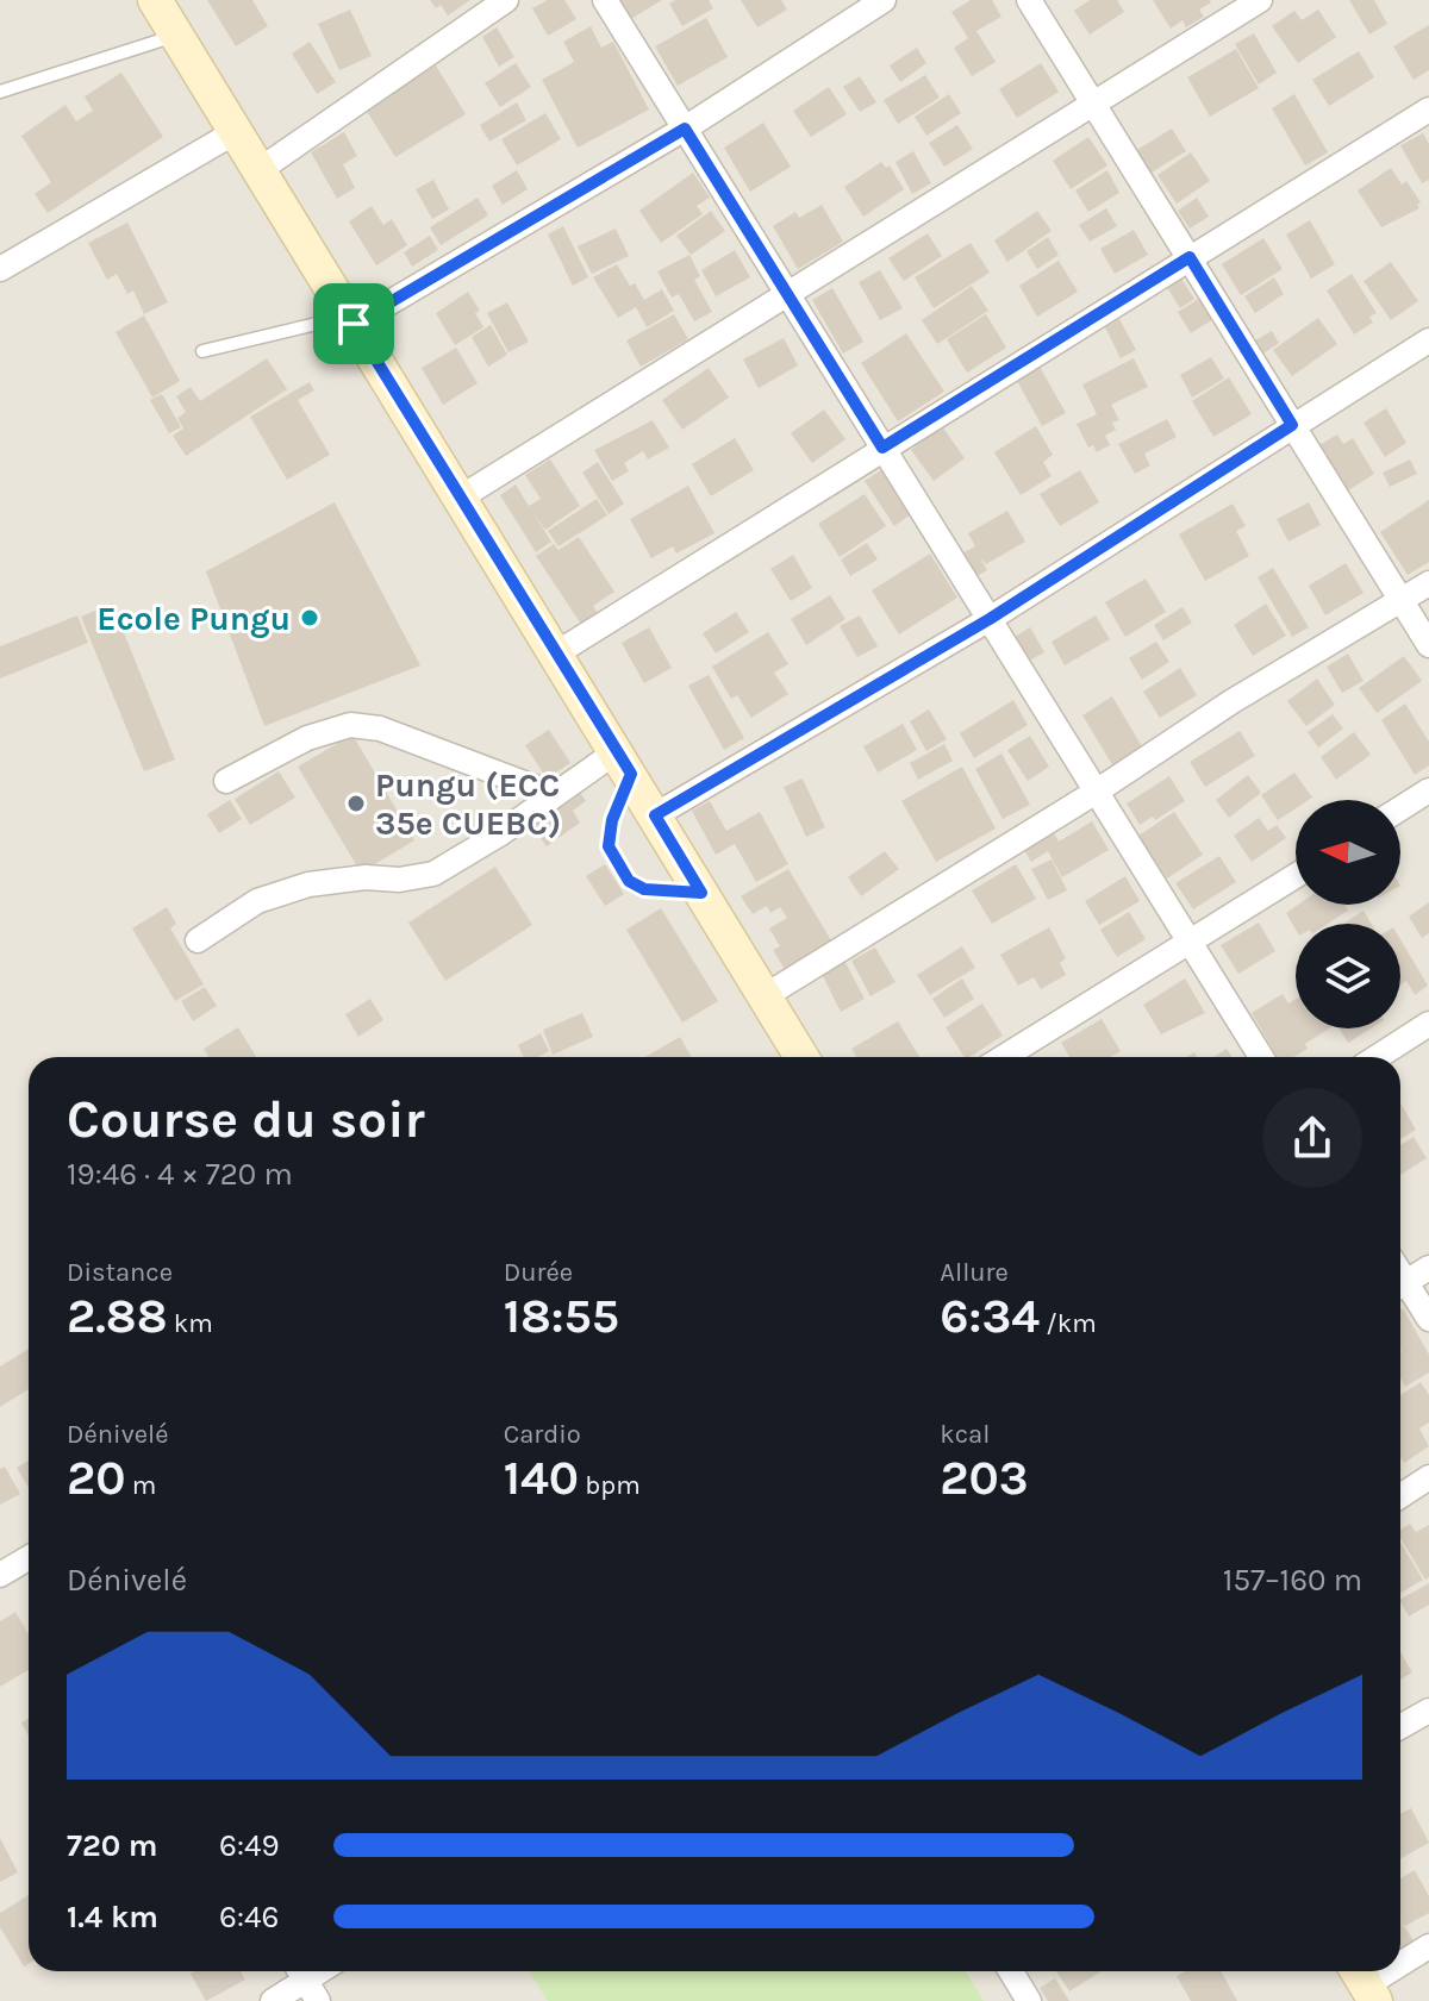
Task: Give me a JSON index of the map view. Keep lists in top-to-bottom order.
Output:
{
  "places": ["Ecole Pungu", "Pungu (ECC 35e CUEBC)"],
  "north": "left",
  "page": {
    "heading": ["Course du soir", "19:46 · 4 × 720 m"],
    "stats": [
      ["Distance", "2.88 km"],
      ["Durée", "18:55"],
      ["Allure", "6:34 /km"],
      ["Dénivelé", "20 m"],
      ["Cardio", "140 bpm"],
      ["kcal", "203"]
    ],
    "chart": ["Dénivelé", "157–160 m"],
    "list": [
      {
        "name": "720 m",
        "note": "6:49"
      },
      {
        "name": "1.4 km",
        "note": "6:46"
      }
    ]
  }
}
